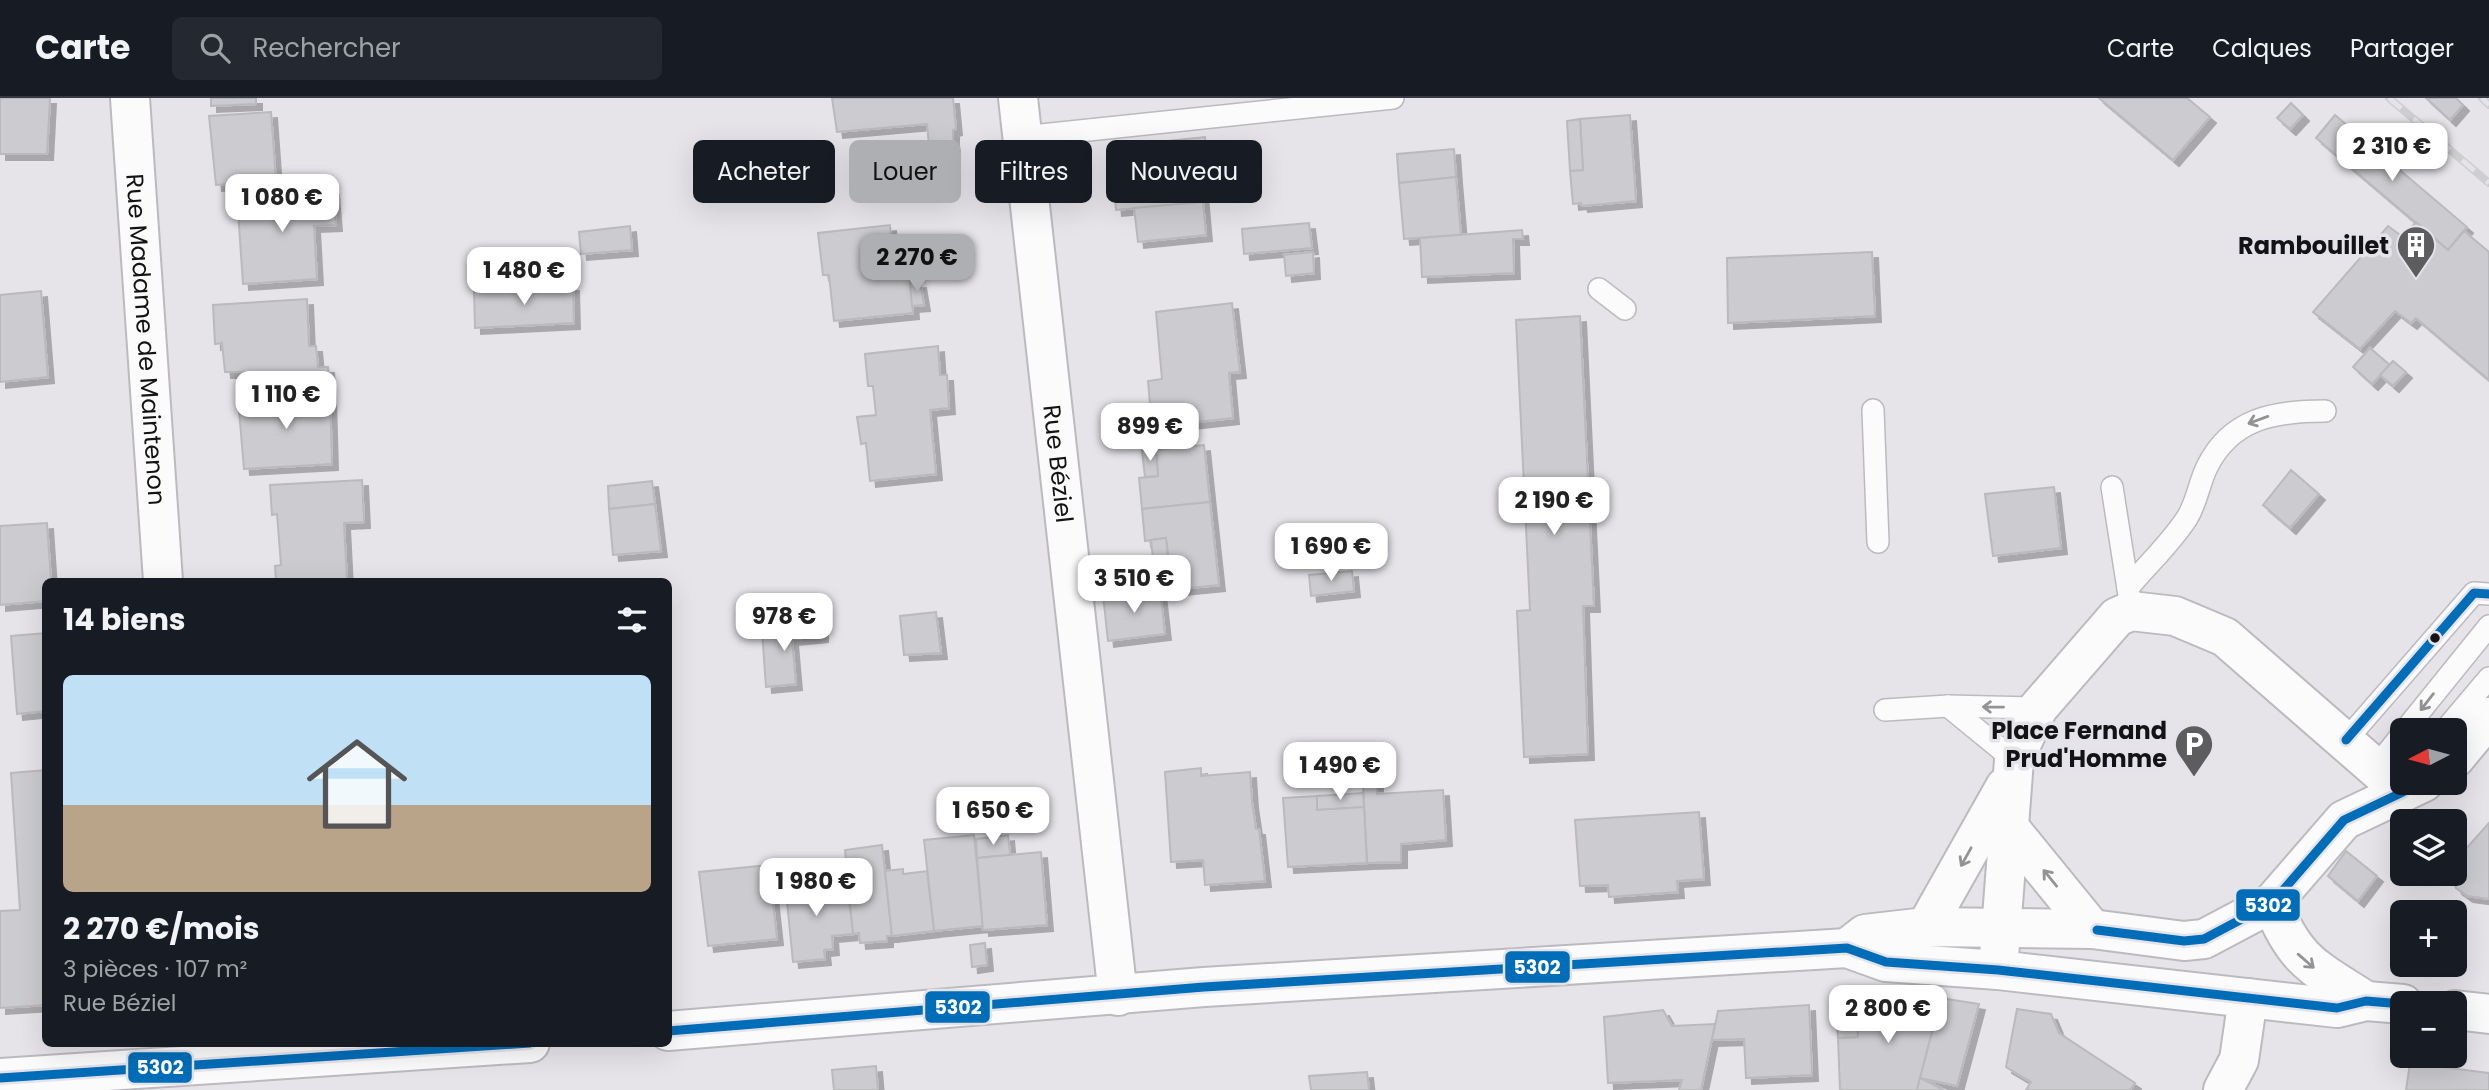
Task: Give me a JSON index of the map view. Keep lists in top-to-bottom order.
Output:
{
  "streets": {
    "street": ["Rue Madame de Maintenon", "Rue Béziel"]
  },
  "places": {
    "building": ["Rambouillet"],
    "parking": ["Place Fernand Prud'Homme"]
  },
  "lines": ["transit line 5302"],
  "north": "left",
  "page": {
    "header": "Carte",
    "search": "Rechercher",
    "nav": ["Carte", "Calques", "Partager"],
    "price": [
      "2 310 €",
      "1 080 €",
      "2 270 €",
      "1 480 €",
      "1 110 €",
      "899 €",
      "2 190 €",
      "1 690 €",
      "3 510 €",
      "978 €",
      "1 490 €",
      "1 650 €",
      "1 980 €",
      "2 800 €"
    ],
    "chip": [
      "Acheter",
      "Louer",
      "Filtres",
      "Nouveau"
    ],
    "heading": "14 biens",
    "list": [
      {
        "name": "2 270 €/mois",
        "note": "3 pièces · 107 m² · Rue Béziel"
      }
    ],
    "map_buttons": ["+", "−"]
  }
}
